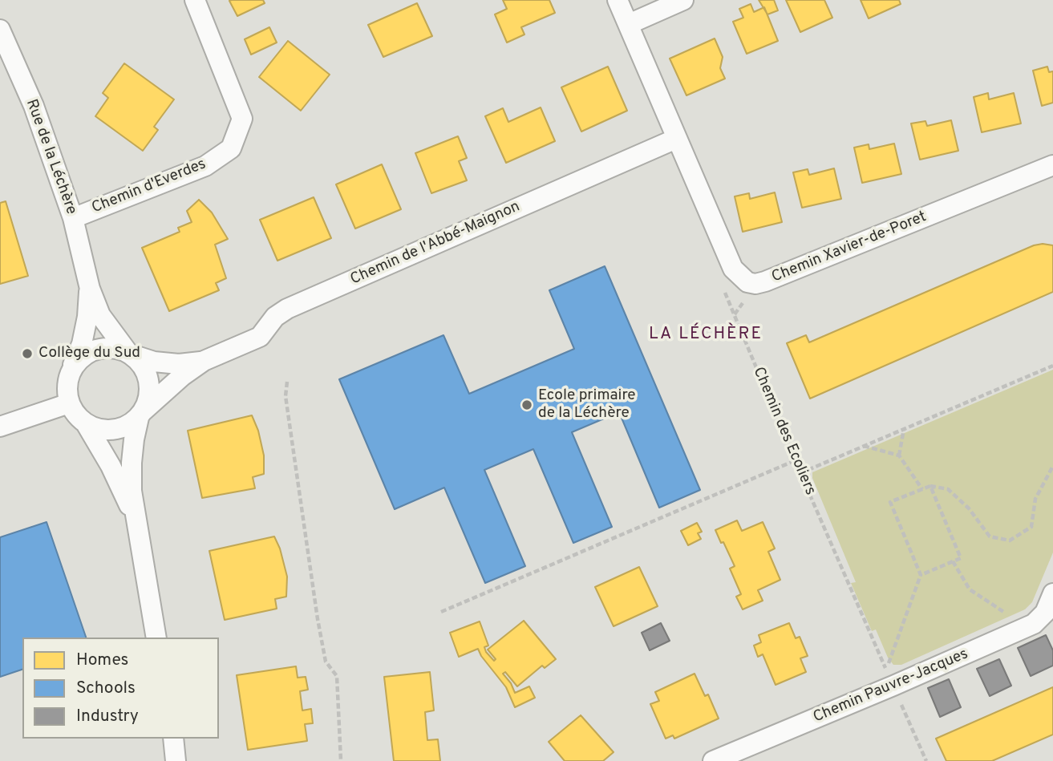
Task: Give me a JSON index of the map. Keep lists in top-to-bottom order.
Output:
{
  "streets": {
    "street": [
      "Rue de la Léchère",
      "Chemin d'Everdes",
      "Chemin de l'Abbé-Maignon",
      "Chemin Xavier-de-Poret",
      "Chemin Pauvre-Jacques"
    ],
    "path": ["Chemin des Ecoliers"]
  },
  "crossings": [
    ["Rue de la Léchère", "Chemin d'Everdes"],
    ["Rue de la Léchère", "Chemin de l'Abbé-Maignon"],
    ["Chemin de l'Abbé-Maignon", "Chemin Xavier-de-Poret"],
    ["Chemin des Ecoliers", "Chemin Pauvre-Jacques"]
  ],
  "districts": ["LA LÉCHÈRE"],
  "places": ["Collège du Sud", "Ecole primaire de la Léchère"],
  "legend": ["Homes", "Schools", "Industry"]
}
